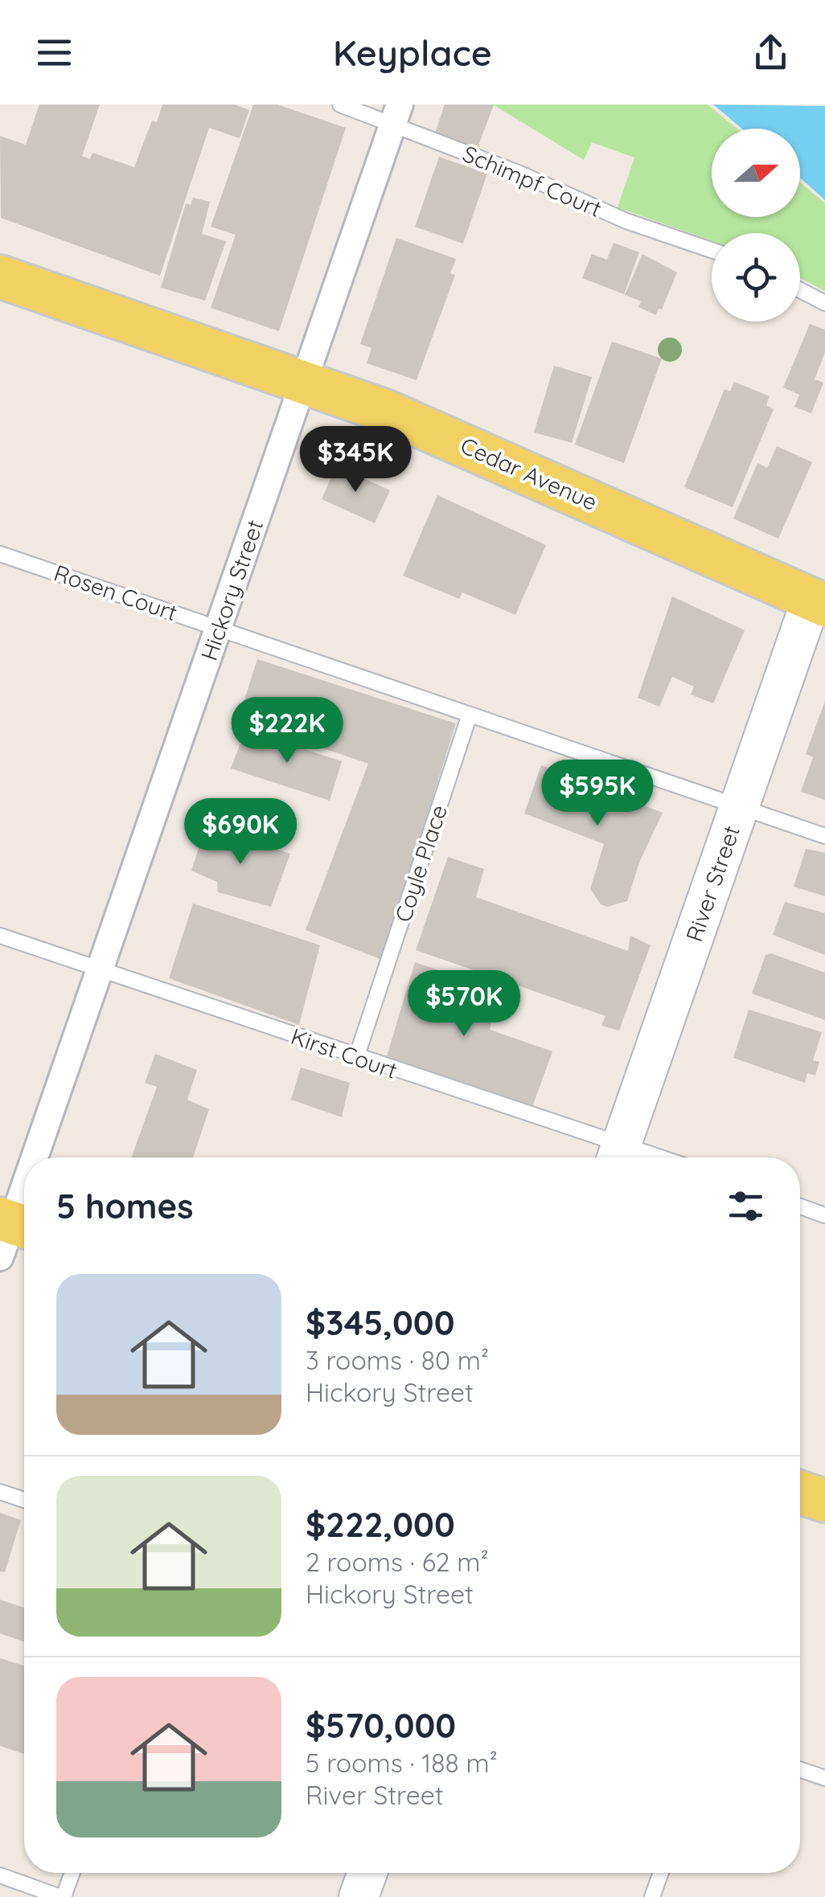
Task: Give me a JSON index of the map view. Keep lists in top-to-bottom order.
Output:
{
  "streets": {
    "main road": ["Cedar Avenue", "River Street"],
    "street": ["Hickory Street"],
    "lane": [
      "Schimpf Court",
      "Rosen Court",
      "Coyle Place",
      "Kirst Court"
    ]
  },
  "crossings": [
    ["Schimpf Court", "Hickory Street"],
    ["Cedar Avenue", "Hickory Street"],
    ["Cedar Avenue", "River Street"],
    ["Hickory Street", "Rosen Court"],
    ["Hickory Street", "Kirst Court"],
    ["Rosen Court", "Coyle Place"],
    ["Rosen Court", "River Street"],
    ["Coyle Place", "Kirst Court"],
    ["River Street", "Kirst Court"]
  ],
  "north": "right",
  "page": {
    "header": "Keyplace",
    "price": [
      "$345K",
      "$222K",
      "$595K",
      "$690K",
      "$570K"
    ],
    "heading": "5 homes",
    "list": [
      {
        "name": "$345,000",
        "note": "3 rooms · 80 m² · Hickory Street"
      },
      {
        "name": "$222,000",
        "note": "2 rooms · 62 m² · Hickory Street"
      },
      {
        "name": "$570,000",
        "note": "5 rooms · 188 m² · River Street"
      }
    ]
  }
}
